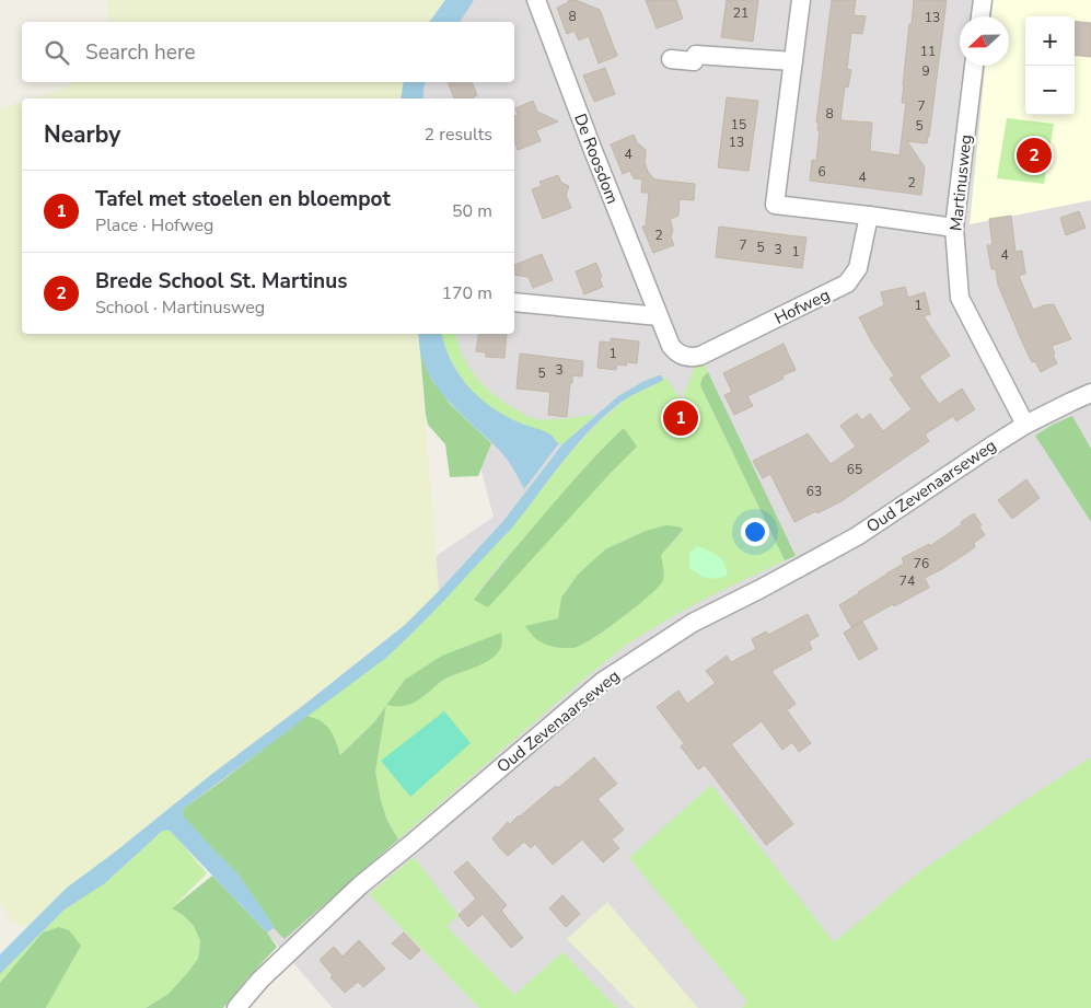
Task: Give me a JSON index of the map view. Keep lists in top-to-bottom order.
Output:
{
  "streets": {
    "street": [
      "De Roosdom",
      "Martinusweg",
      "Hofweg",
      "Oud Zevenaarseweg"
    ]
  },
  "crossings": [
    ["De Roosdom", "Hofweg"],
    ["Martinusweg", "Oud Zevenaarseweg"]
  ],
  "house_numbers": [
    "21",
    "8",
    "13",
    "11",
    "9",
    "7",
    "8",
    "15",
    "5",
    "13",
    "4",
    "6",
    "4",
    "2",
    "2",
    "7",
    "5",
    "3",
    "1",
    "4",
    "1",
    "1",
    "3",
    "5",
    "65",
    "63",
    "76",
    "74"
  ],
  "north": "left",
  "page": {
    "map_buttons": ["+", "−"],
    "search": "Search here",
    "heading": ["Nearby", "2 results"],
    "pins": ["2", "1"],
    "list": [
      {
        "mark": "1",
        "name": "Tafel met stoelen en bloempot",
        "note": "Place · Hofweg",
        "value": "50 m"
      },
      {
        "mark": "2",
        "name": "Brede School St. Martinus",
        "note": "School · Martinusweg",
        "value": "170 m"
      }
    ]
  }
}
